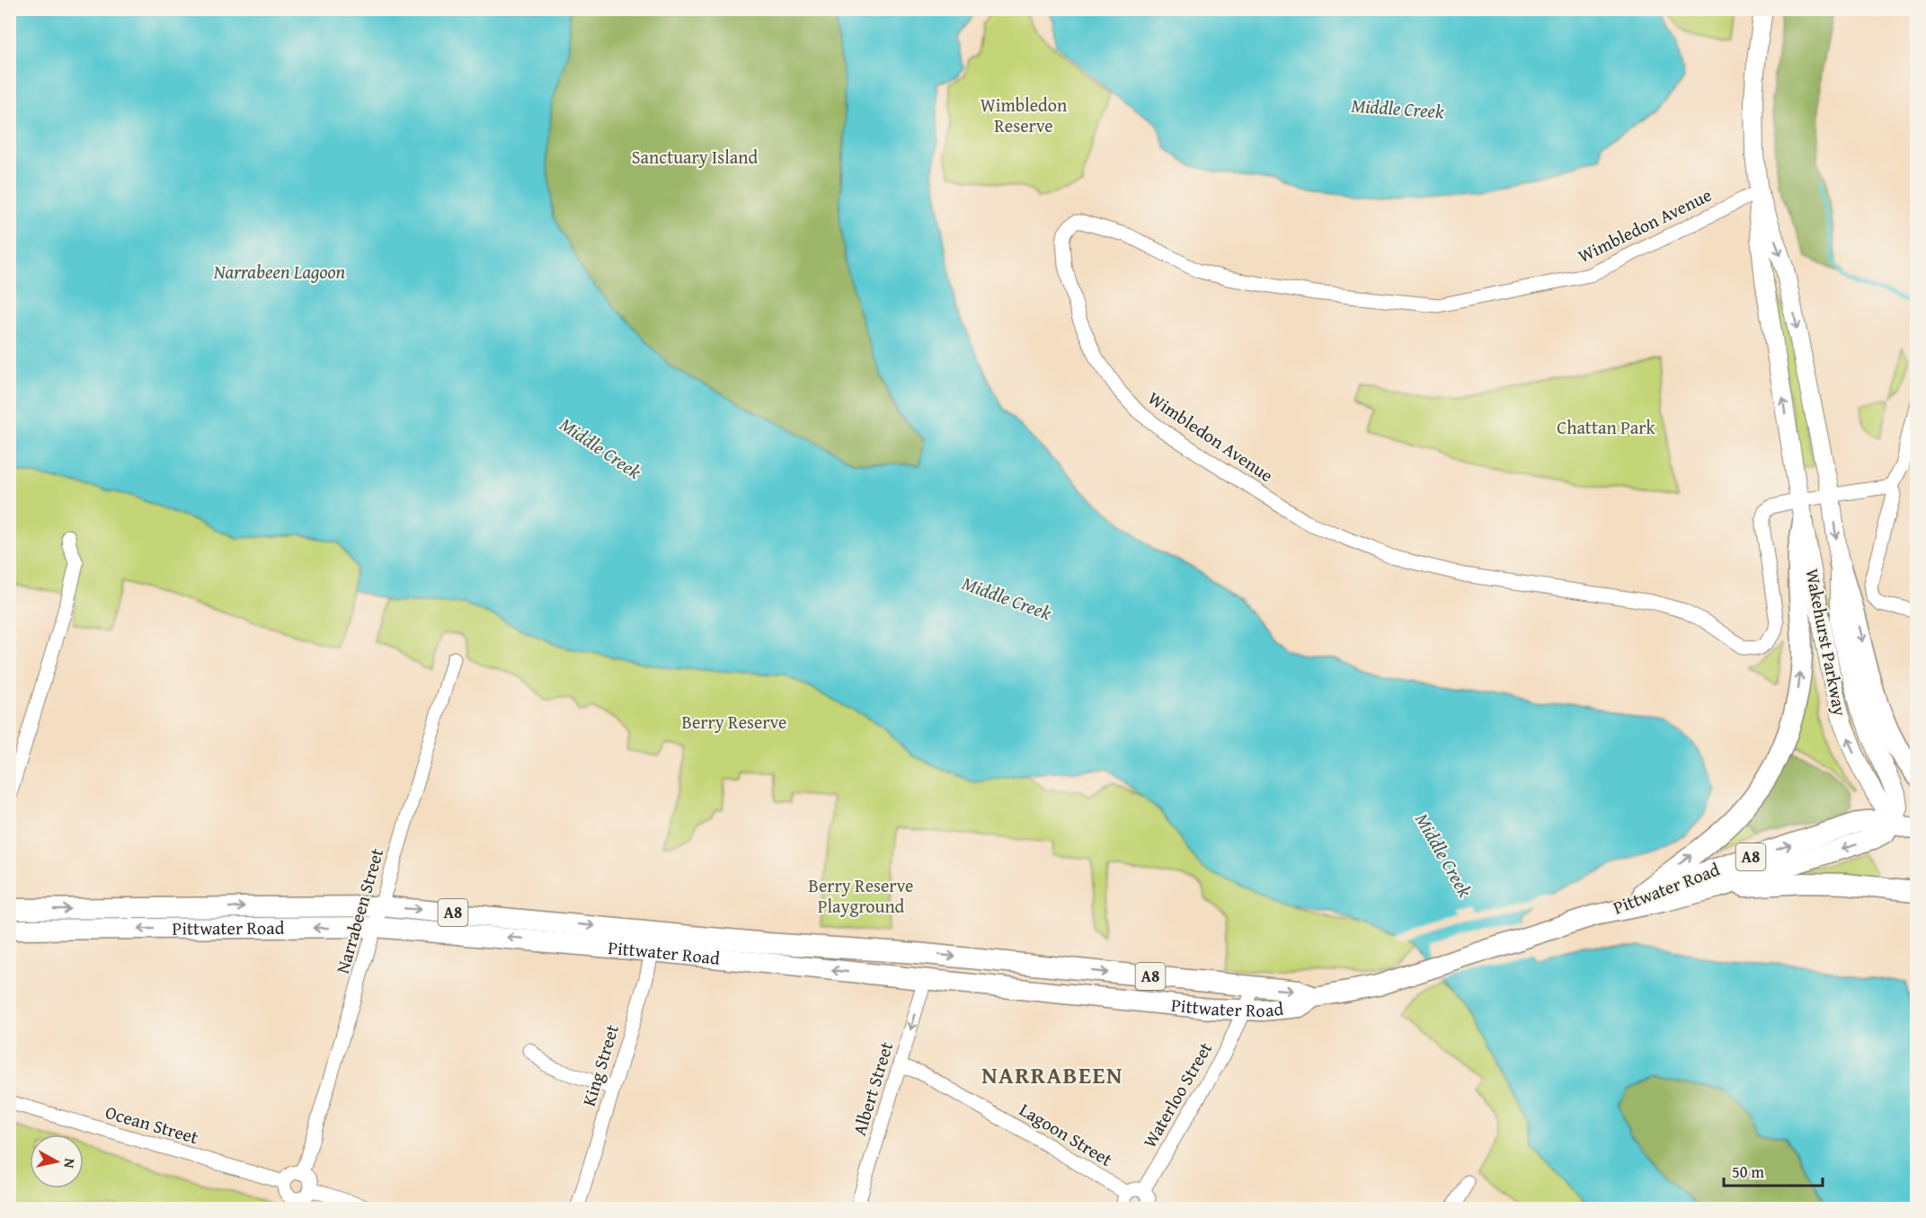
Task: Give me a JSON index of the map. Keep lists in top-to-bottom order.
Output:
{
  "streets": {
    "highway": ["A8", "Pittwater Road"],
    "main road": ["Wakehurst Parkway"],
    "street": [
      "Wimbledon Avenue",
      "Narrabeen Street",
      "King Street",
      "Albert Street",
      "Waterloo Street",
      "Ocean Street",
      "Lagoon Street"
    ]
  },
  "crossings": [
    ["Wimbledon Avenue", "Wakehurst Parkway"],
    ["Wakehurst Parkway", "Pittwater Road"],
    ["Pittwater Road", "Narrabeen Street"],
    ["Pittwater Road", "King Street"],
    ["Pittwater Road", "Albert Street"],
    ["Pittwater Road", "Waterloo Street"],
    ["Narrabeen Street", "Ocean Street"],
    ["Albert Street", "Lagoon Street"]
  ],
  "one_way": ["Albert Street"],
  "districts": ["NARRABEEN"],
  "water": ["Middle Creek", "Narrabeen Lagoon"],
  "parks": [
    "Wimbledon Reserve",
    "Sanctuary Island",
    "Chattan Park",
    "Berry Reserve",
    "Berry Reserve Playground"
  ],
  "scale_bar": "50 m",
  "north": "right"
}
